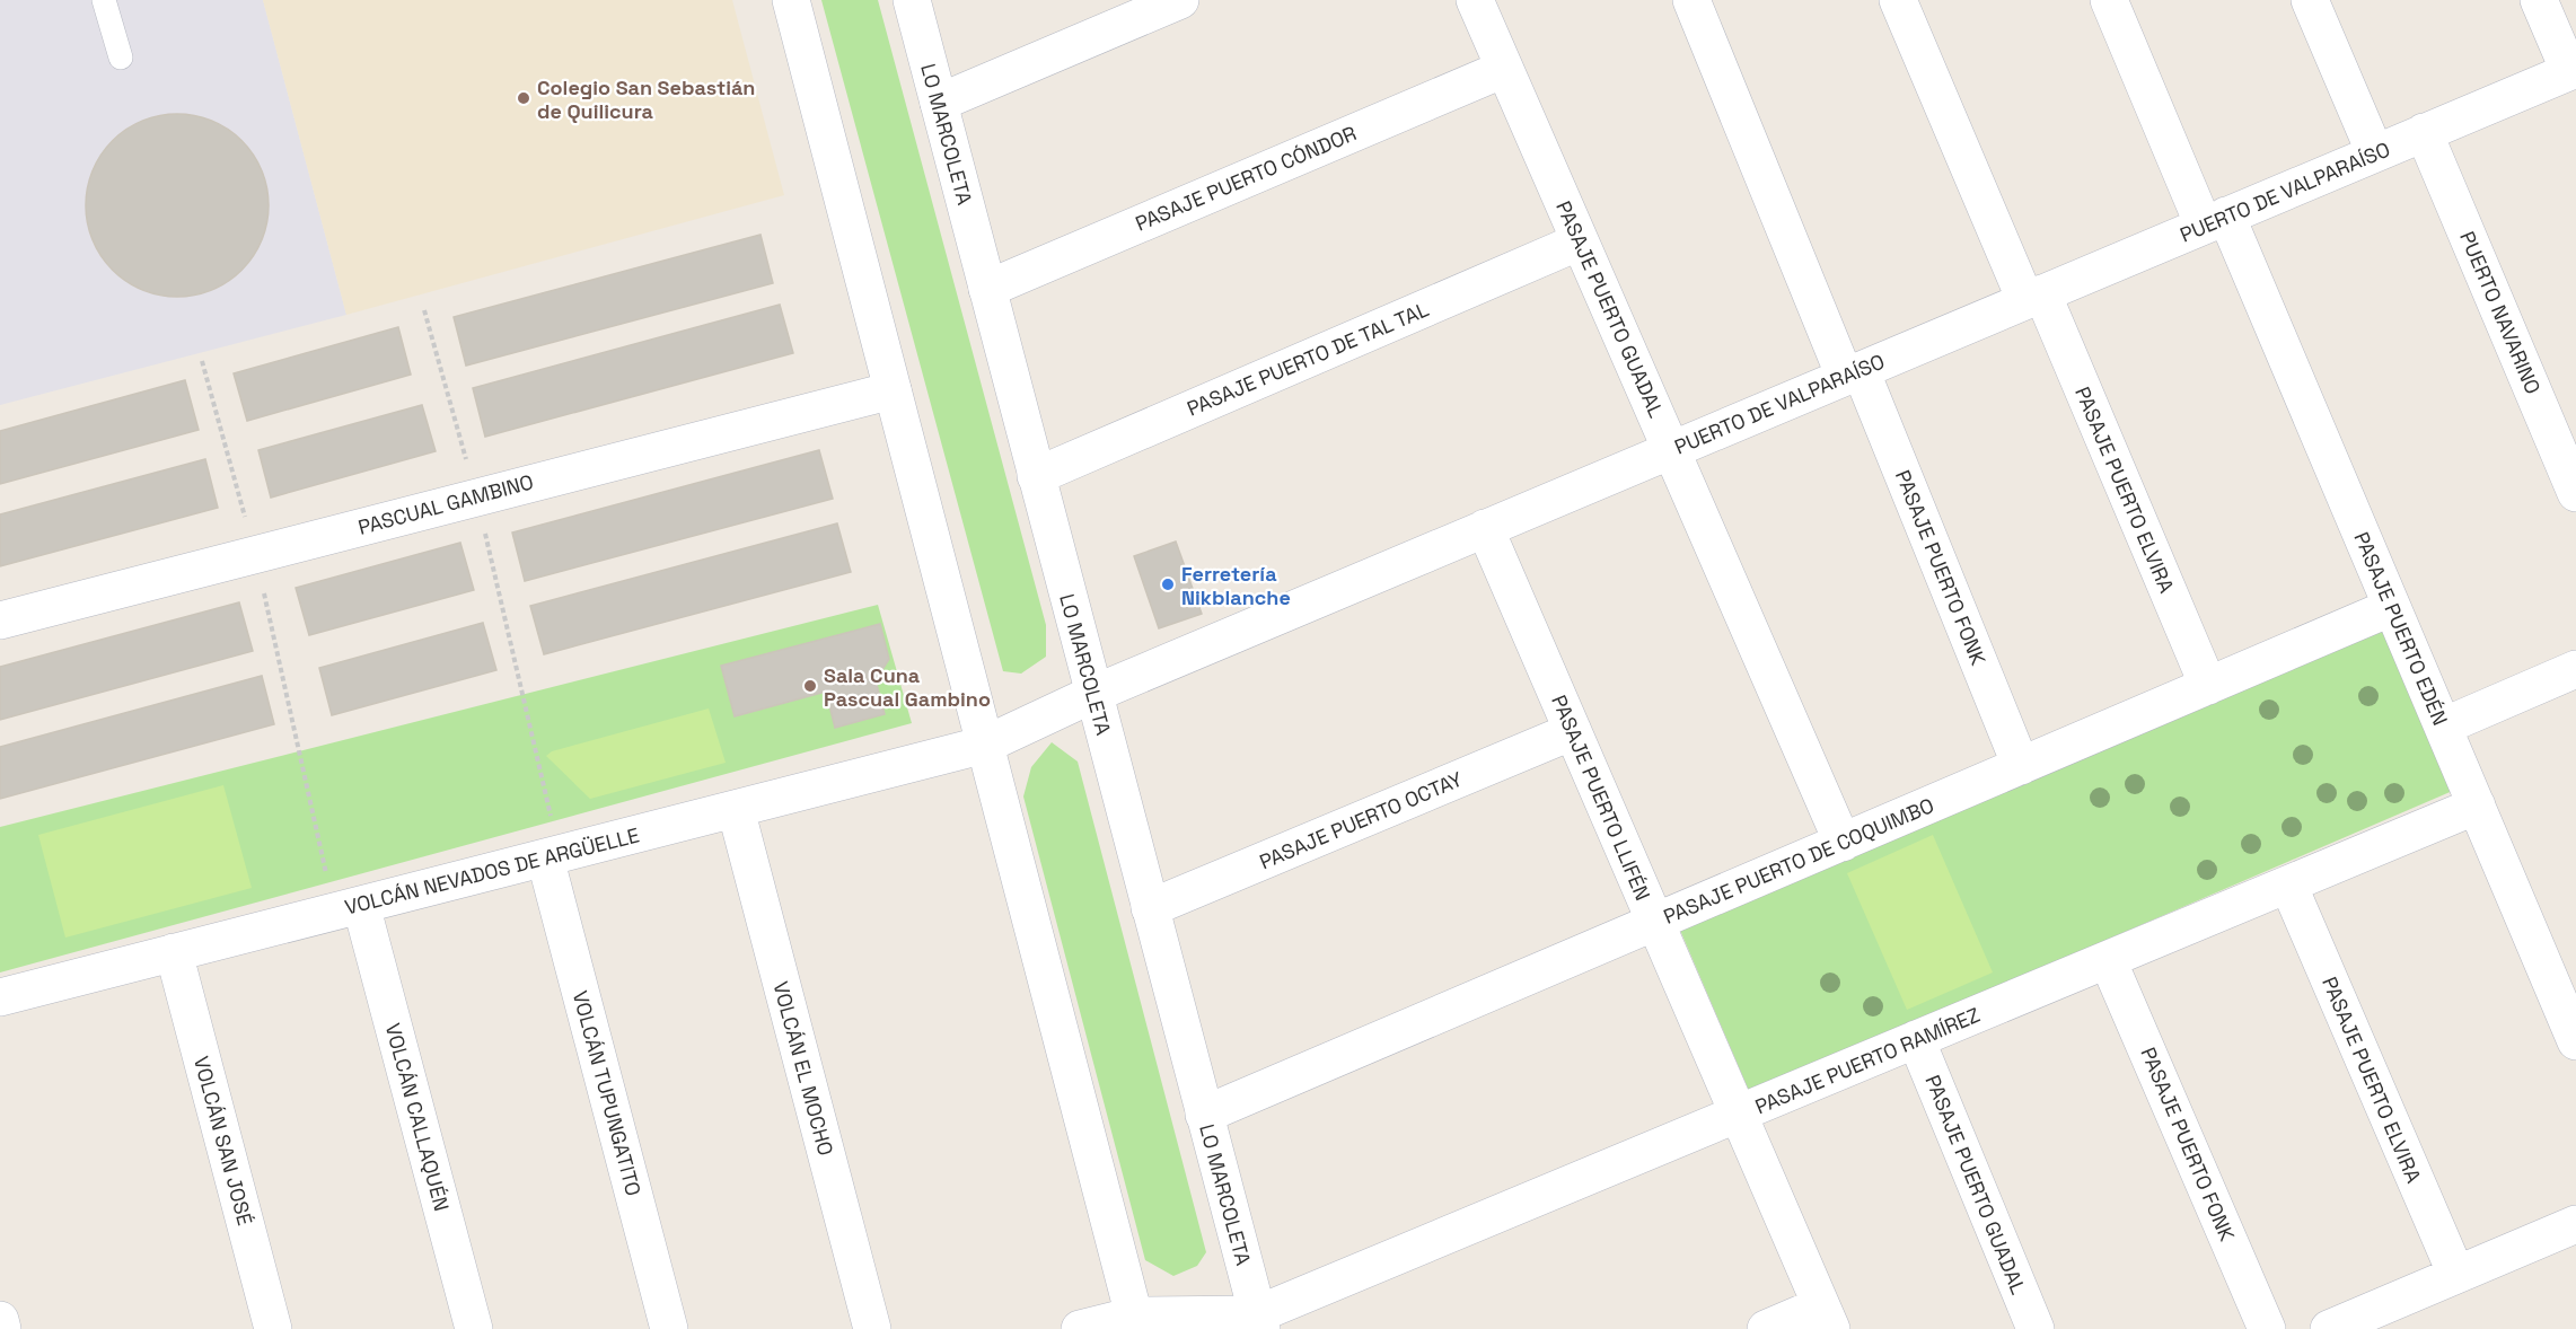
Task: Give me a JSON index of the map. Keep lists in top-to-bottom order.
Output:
{
  "streets": {
    "street": [
      "LO MARCOLETA",
      "PASAJE PUERTO CÓNDOR",
      "PUERTO DE VALPARAÍSO",
      "PASAJE PUERTO GUADAL",
      "PUERTO NAVARINO",
      "PASAJE PUERTO DE TAL TAL",
      "PASAJE PUERTO ELVIRA",
      "PASCUAL GAMBINO",
      "PASAJE PUERTO FONK",
      "PASAJE PUERTO EDÉN",
      "PASAJE PUERTO LLIFÉN",
      "PASAJE PUERTO OCTAY",
      "PASAJE PUERTO DE COQUIMBO",
      "VOLCÁN NEVADOS DE ARGÜELLE",
      "PASAJE PUERTO RAMÍREZ",
      "VOLCÁN EL MOCHO",
      "VOLCÁN TUPUNGATITO",
      "VOLCÁN CALLAQUÉN",
      "VOLCÁN SAN JOSÉ"
    ]
  },
  "crossings": [
    ["LO MARCOLETA", "PASAJE PUERTO CÓNDOR"],
    ["LO MARCOLETA", "PUERTO DE VALPARAÍSO"],
    ["LO MARCOLETA", "PASAJE PUERTO DE TAL TAL"],
    ["LO MARCOLETA", "PASAJE PUERTO OCTAY"],
    ["LO MARCOLETA", "PASAJE PUERTO DE COQUIMBO"],
    ["LO MARCOLETA", "PASAJE PUERTO RAMÍREZ"],
    ["PASAJE PUERTO CÓNDOR", "PASAJE PUERTO GUADAL"],
    ["PUERTO DE VALPARAÍSO", "PASAJE PUERTO GUADAL"],
    ["PUERTO DE VALPARAÍSO", "PUERTO NAVARINO"],
    ["PUERTO DE VALPARAÍSO", "PASAJE PUERTO ELVIRA"],
    ["PUERTO DE VALPARAÍSO", "PASAJE PUERTO FONK"],
    ["PUERTO DE VALPARAÍSO", "PASAJE PUERTO EDÉN"],
    ["PUERTO DE VALPARAÍSO", "PASAJE PUERTO LLIFÉN"],
    ["PUERTO DE VALPARAÍSO", "VOLCÁN NEVADOS DE ARGÜELLE"],
    ["PASAJE PUERTO GUADAL", "PASAJE PUERTO DE TAL TAL"],
    ["PASAJE PUERTO GUADAL", "PASAJE PUERTO DE COQUIMBO"],
    ["PASAJE PUERTO GUADAL", "PASAJE PUERTO RAMÍREZ"],
    ["PASAJE PUERTO ELVIRA", "PASAJE PUERTO DE COQUIMBO"],
    ["PASAJE PUERTO ELVIRA", "PASAJE PUERTO RAMÍREZ"],
    ["PASAJE PUERTO FONK", "PASAJE PUERTO DE COQUIMBO"],
    ["PASAJE PUERTO FONK", "PASAJE PUERTO RAMÍREZ"],
    ["PASAJE PUERTO EDÉN", "PASAJE PUERTO DE COQUIMBO"],
    ["PASAJE PUERTO EDÉN", "PASAJE PUERTO RAMÍREZ"],
    ["PASAJE PUERTO LLIFÉN", "PASAJE PUERTO OCTAY"],
    ["PASAJE PUERTO LLIFÉN", "PASAJE PUERTO DE COQUIMBO"],
    ["PASAJE PUERTO LLIFÉN", "PASAJE PUERTO RAMÍREZ"],
    ["VOLCÁN NEVADOS DE ARGÜELLE", "VOLCÁN EL MOCHO"],
    ["VOLCÁN NEVADOS DE ARGÜELLE", "VOLCÁN TUPUNGATITO"],
    ["VOLCÁN NEVADOS DE ARGÜELLE", "VOLCÁN CALLAQUÉN"],
    ["VOLCÁN NEVADOS DE ARGÜELLE", "VOLCÁN SAN JOSÉ"]
  ],
  "places": ["Colegio San Sebastián de Quilicura", "Ferretería Nikblanche", "Sala Cuna Pascual Gambino"]
}
